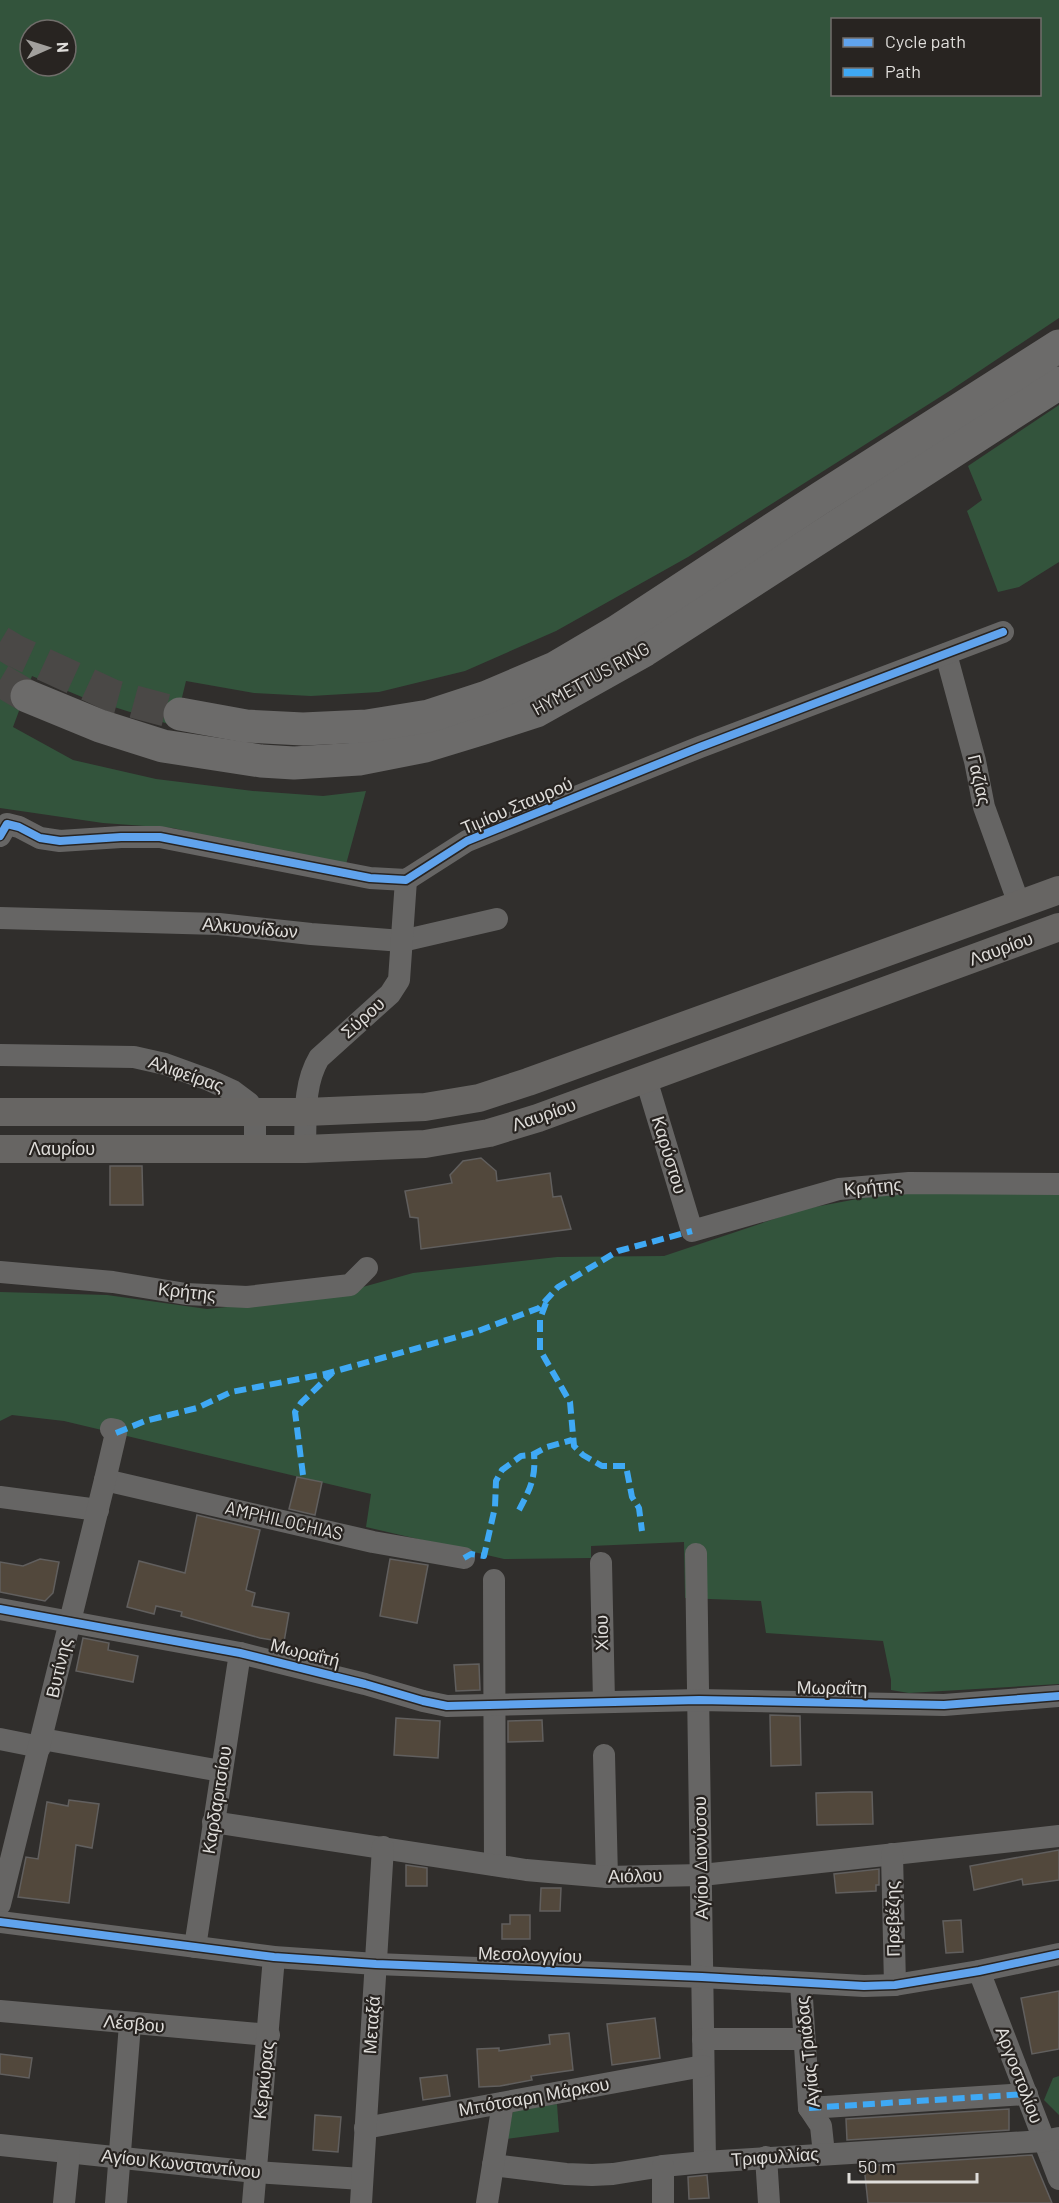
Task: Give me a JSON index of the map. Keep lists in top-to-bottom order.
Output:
{
  "streets": {
    "highway": ["HYMETTUS RING"],
    "main road": ["Λαυρίου"],
    "street": [
      "Γαζίας",
      "Τιμίου Σταυρού",
      "Αλκυονίδων",
      "Σύρου",
      "Αλιφείρας",
      "Καρύστου",
      "Κρήτης",
      "AMPHILOCHIAS",
      "Χίου",
      "Μωραΐτή",
      "Βυτίνης",
      "Μωραΐτη",
      "Καρδαριτσίου",
      "Αγίου Διονύσου",
      "Αιόλου",
      "Πρεβέζης",
      "Μεσολογγίου",
      "Λέσβου",
      "Μεταξά",
      "Αγίας Τριάδας",
      "Αργοστολίου",
      "Κερκύρας",
      "Μπότσαρη Μάρκου",
      "Τριφυλλίας",
      "Αγίου Κωνσταντίνου"
    ]
  },
  "crossings": [
    ["Γαζίας", "Τιμίου Σταυρού"],
    ["Γαζίας", "Λαυρίου"],
    ["Τιμίου Σταυρού", "Σύρου"],
    ["Αλκυονίδων", "Σύρου"],
    ["Λαυρίου", "Σύρου"],
    ["Λαυρίου", "Αλιφείρας"],
    ["Λαυρίου", "Καρύστου"],
    ["Καρύστου", "Κρήτης"],
    ["AMPHILOCHIAS", "Βυτίνης"],
    ["Χίου", "Μωραΐτή"],
    ["Χίου", "Μωραΐτη"],
    ["Μωραΐτή", "Βυτίνης"],
    ["Μωραΐτή", "Μωραΐτη"],
    ["Μωραΐτή", "Καρδαριτσίου"],
    ["Μωραΐτη", "Αγίου Διονύσου"],
    ["Καρδαριτσίου", "Αιόλου"],
    ["Καρδαριτσίου", "Μεσολογγίου"],
    ["Αγίου Διονύσου", "Αιόλου"],
    ["Αγίου Διονύσου", "Μεσολογγίου"],
    ["Αγίου Διονύσου", "Μπότσαρη Μάρκου"],
    ["Αγίου Διονύσου", "Τριφυλλίας"],
    ["Αιόλου", "Πρεβέζης"],
    ["Αιόλου", "Μεταξά"],
    ["Πρεβέζης", "Μεσολογγίου"],
    ["Μεσολογγίου", "Μεταξά"],
    ["Μεσολογγίου", "Αγίας Τριάδας"],
    ["Μεσολογγίου", "Αργοστολίου"],
    ["Μεσολογγίου", "Κερκύρας"],
    ["Λέσβου", "Κερκύρας"],
    ["Μεταξά", "Μπότσαρη Μάρκου"],
    ["Μεταξά", "Αγίου Κωνσταντίνου"],
    ["Αγίας Τριάδας", "Τριφυλλίας"],
    ["Αργοστολίου", "Τριφυλλίας"],
    ["Κερκύρας", "Αγίου Κωνσταντίνου"]
  ],
  "legend": ["Cycle path", "Path"],
  "scale_bar": "50 m",
  "north": "right"
}
